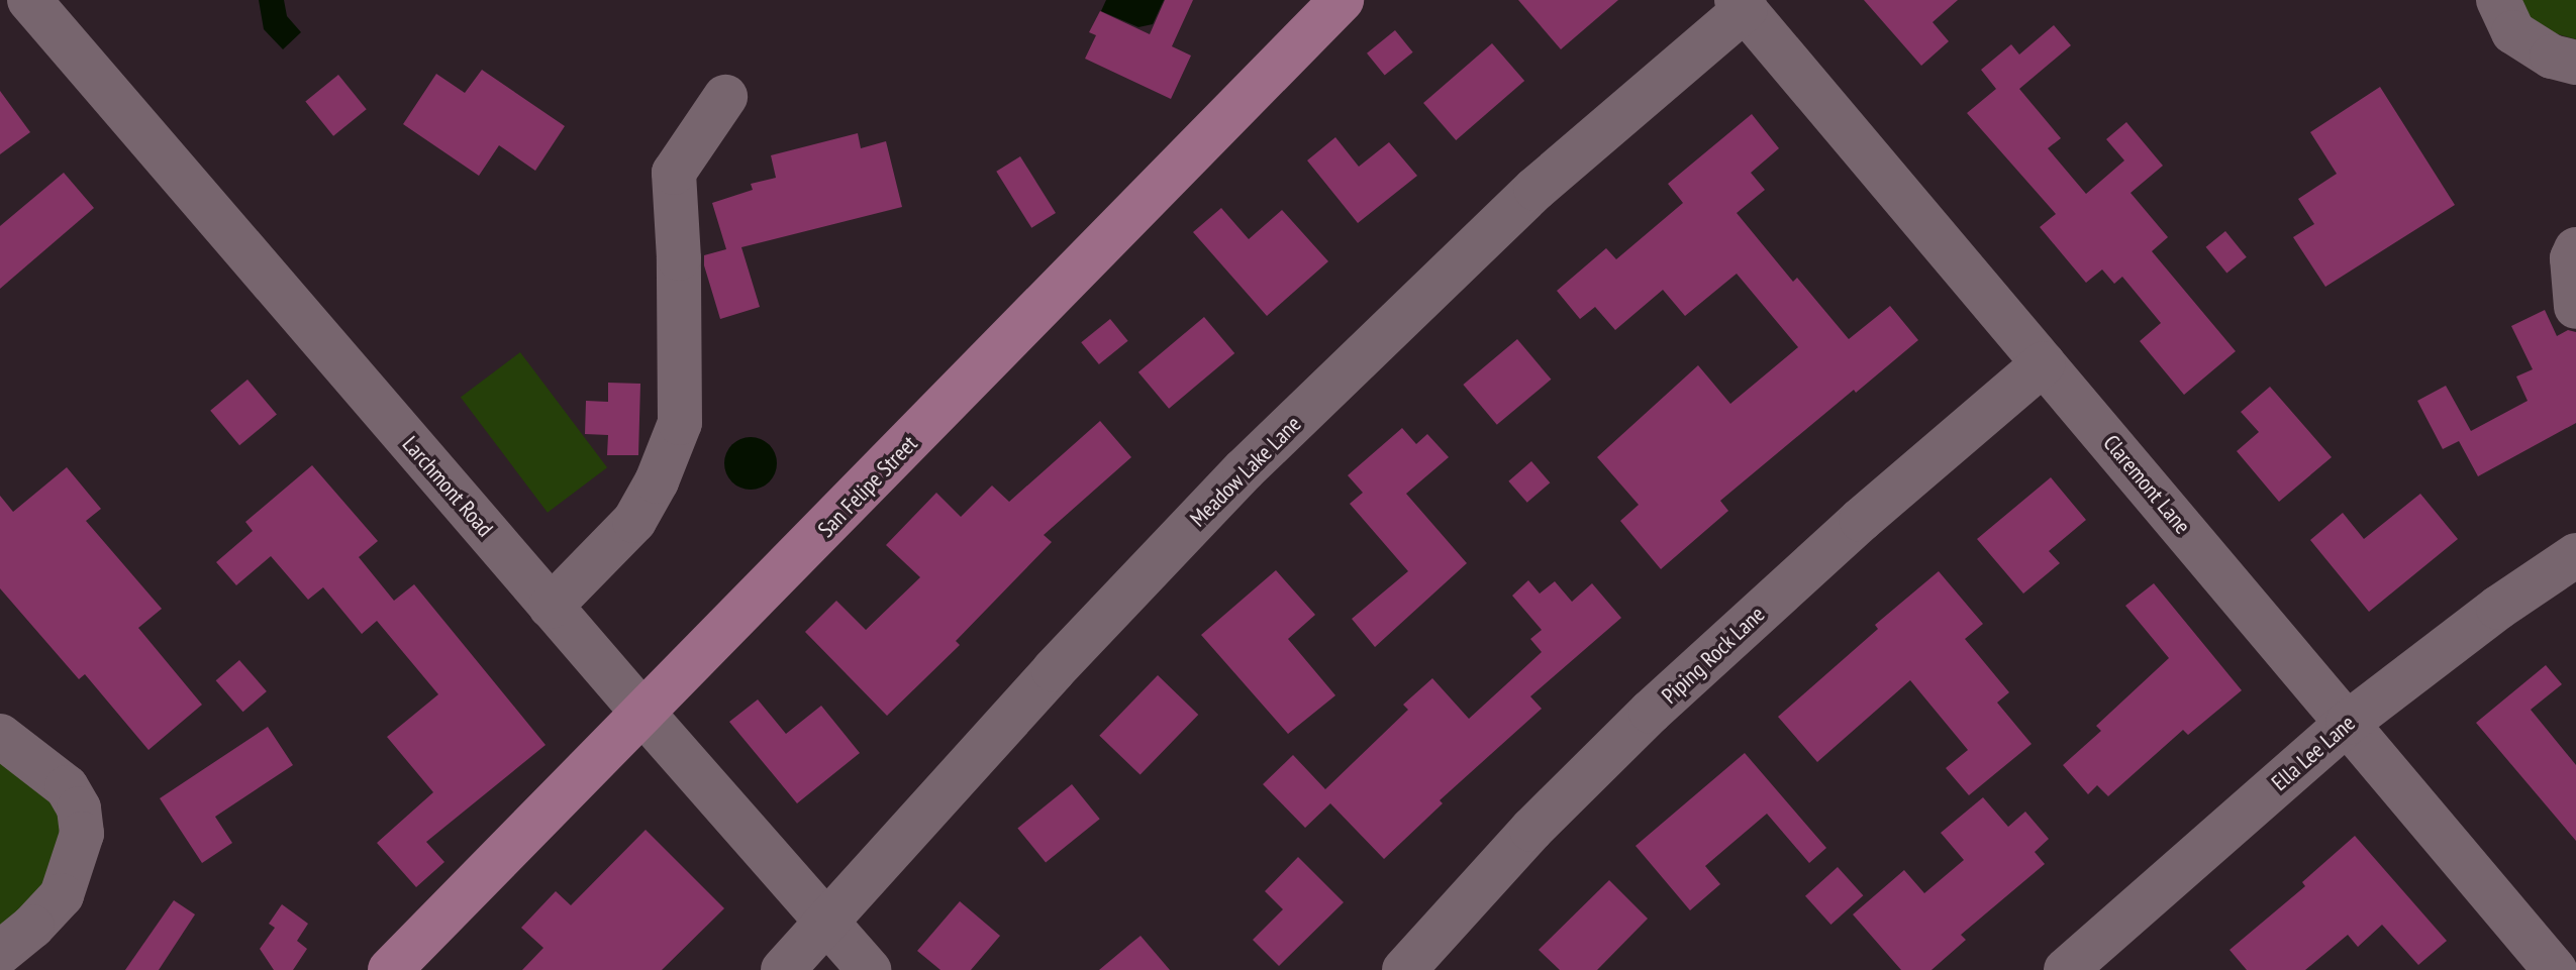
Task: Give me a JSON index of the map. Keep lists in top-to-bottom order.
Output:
{
  "streets": {
    "main road": ["San Felipe Street"],
    "street": [
      "Meadow Lake Lane",
      "Claremont Lane",
      "Larchmont Road",
      "Piping Rock Lane",
      "Ella Lee Lane"
    ]
  },
  "crossings": [
    ["Meadow Lake Lane", "Claremont Lane"],
    ["Meadow Lake Lane", "Larchmont Road"],
    ["Claremont Lane", "Piping Rock Lane"],
    ["Claremont Lane", "Ella Lee Lane"],
    ["Larchmont Road", "San Felipe Street"]
  ]
}
